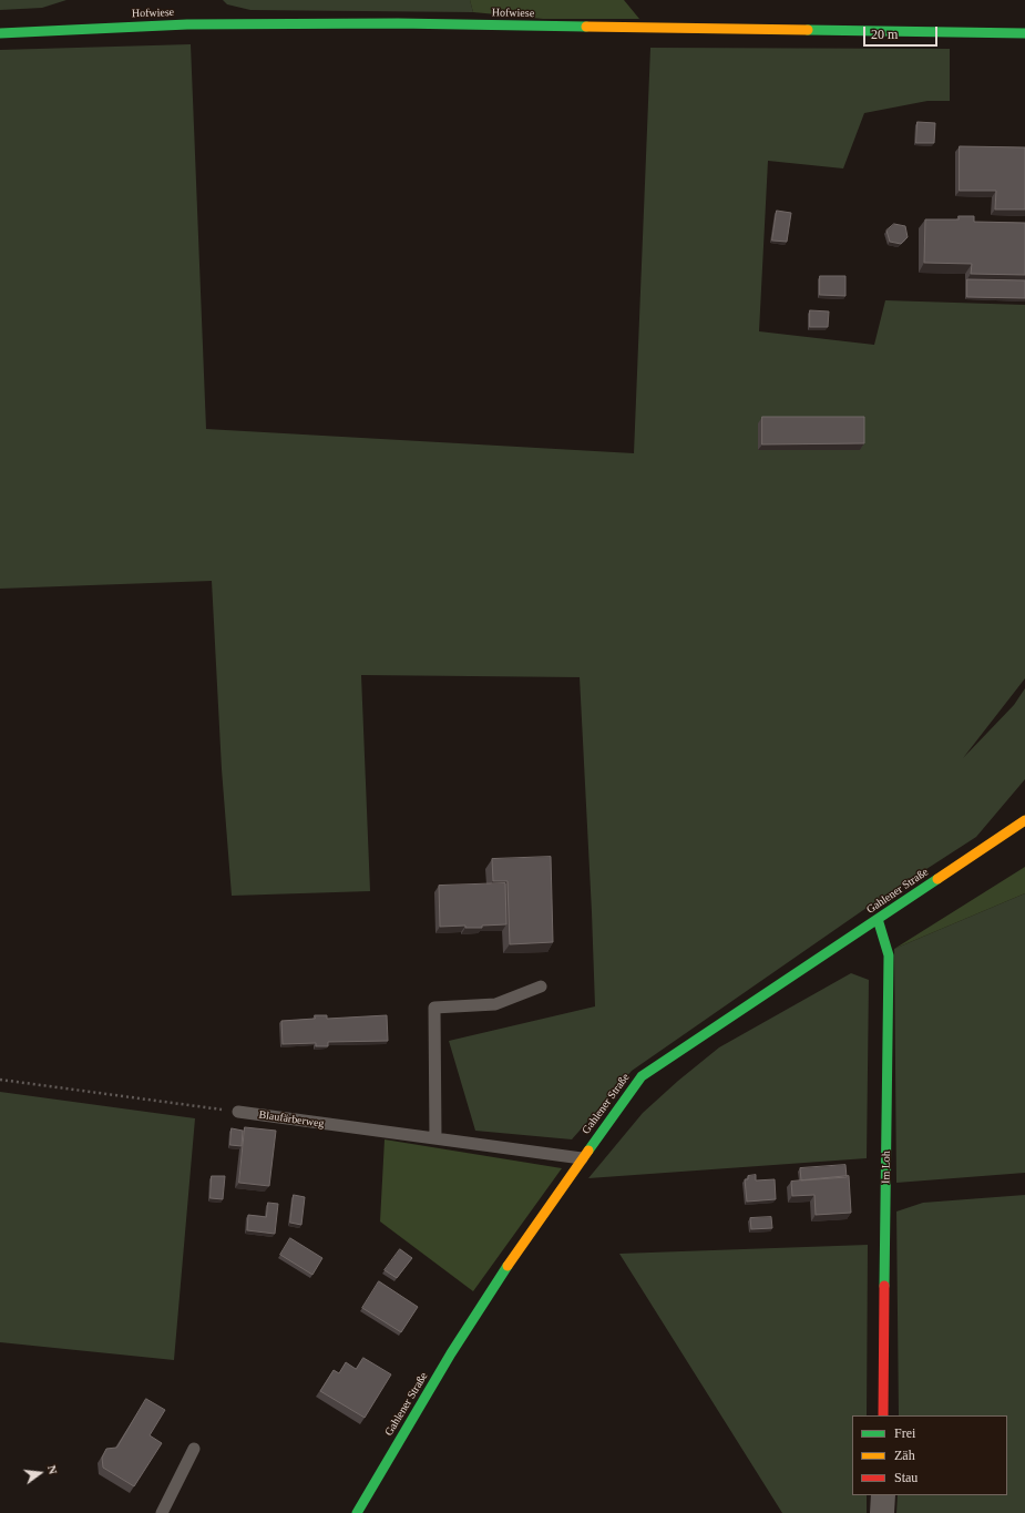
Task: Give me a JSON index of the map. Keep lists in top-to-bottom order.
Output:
{
  "streets": {
    "street": ["Hofwiese", "Gahlener Straße", "Im Loh"],
    "lane": ["Blaufärberweg"]
  },
  "crossings": [
    ["Gahlener Straße", "Blaufärberweg"],
    ["Gahlener Straße", "Im Loh"]
  ],
  "legend": ["Frei", "Zäh", "Stau"],
  "scale_bar": "20 m",
  "north": "right"
}
